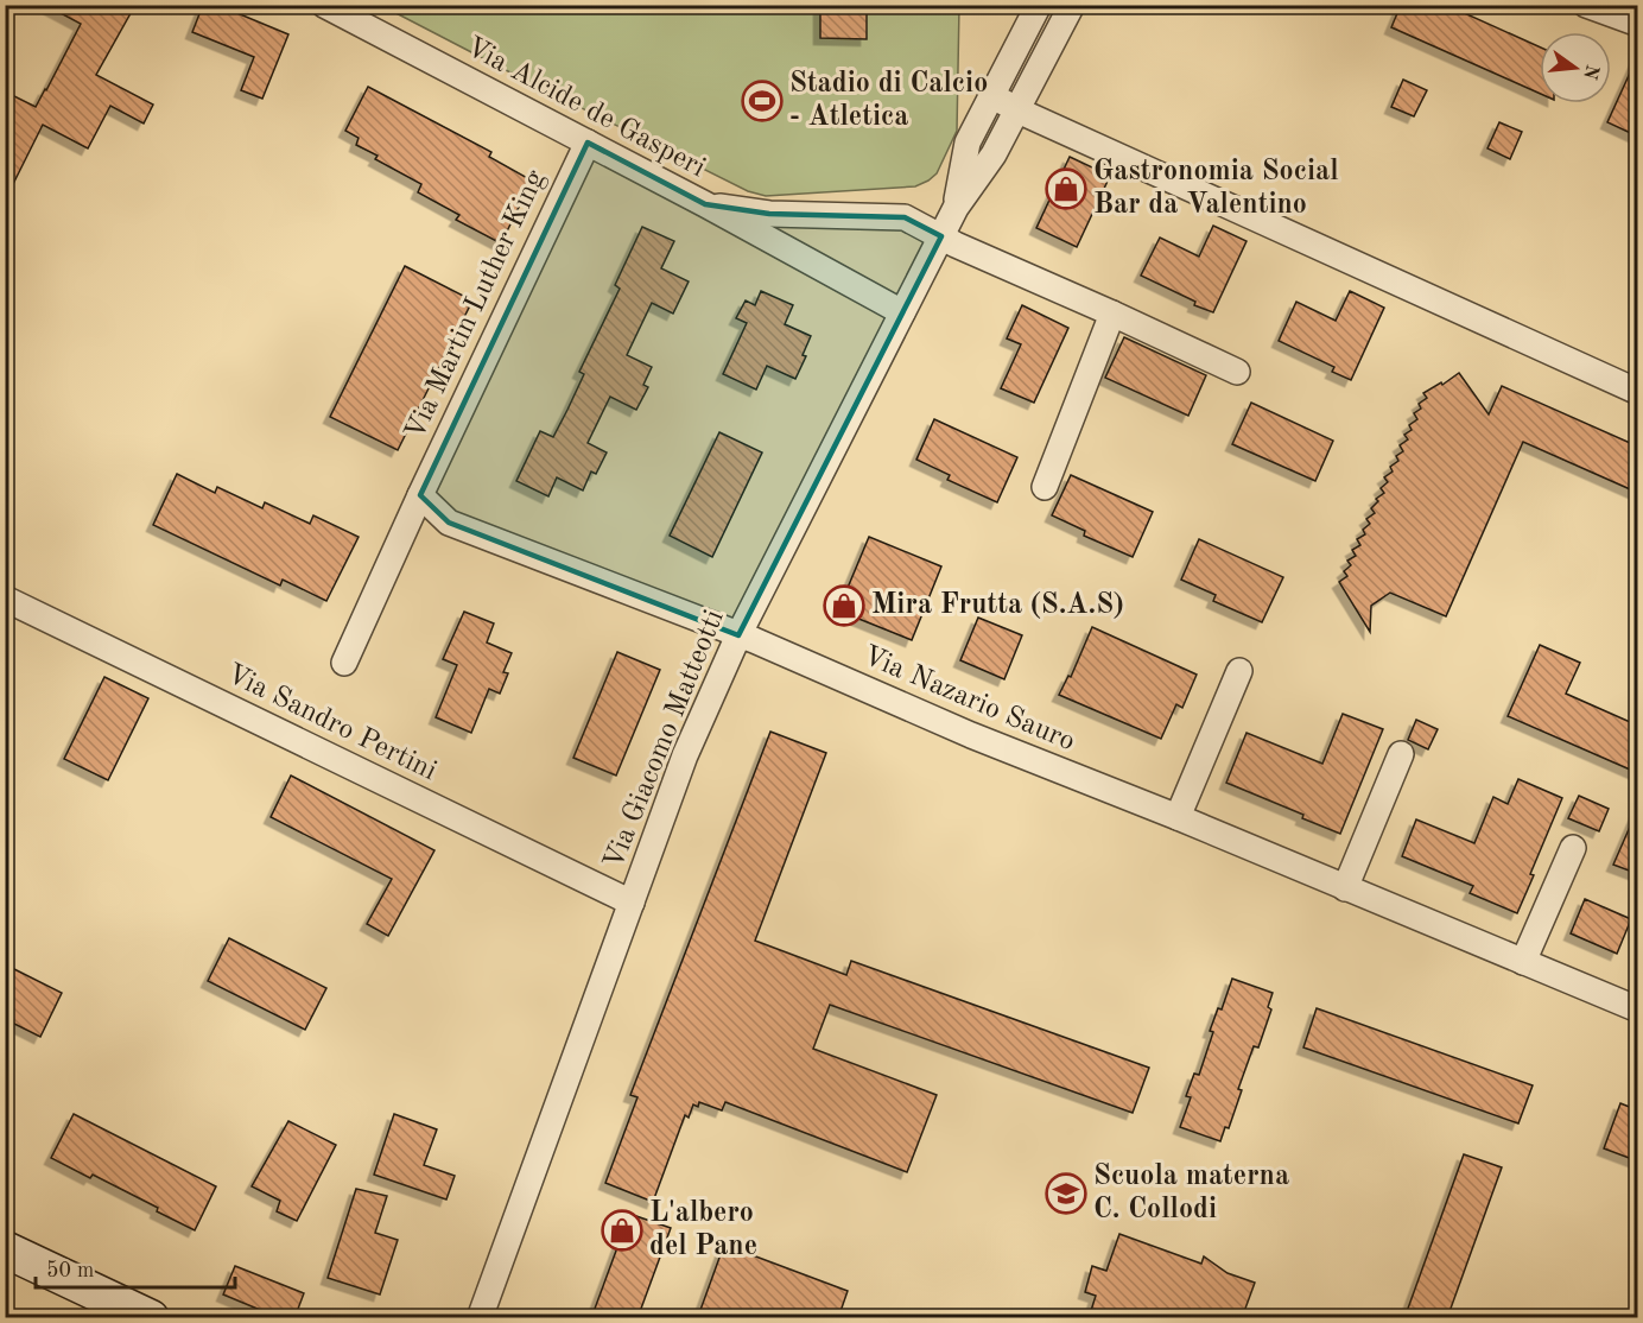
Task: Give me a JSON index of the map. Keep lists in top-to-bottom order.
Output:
{
  "streets": {
    "street": [
      "Via Alcide de Gasperi",
      "Via Martin Luther King",
      "Via Nazario Sauro",
      "Via Sandro Pertini",
      "Via Giacomo Matteotti"
    ]
  },
  "crossings": [
    ["Via Alcide de Gasperi", "Via Martin Luther King"],
    ["Via Alcide de Gasperi", "Via Giacomo Matteotti"],
    ["Via Nazario Sauro", "Via Giacomo Matteotti"],
    ["Via Sandro Pertini", "Via Giacomo Matteotti"]
  ],
  "places": {
    "sports": ["Stadio di Calcio - Atletica"],
    "shop": ["Gastronomia Social Bar da Valentino", "Mira Frutta (S.A.S)", "L'albero del Pane"],
    "school or university": ["Scuola materna C. Collodi"]
  },
  "scale_bar": "50 m",
  "north": "right"
}
